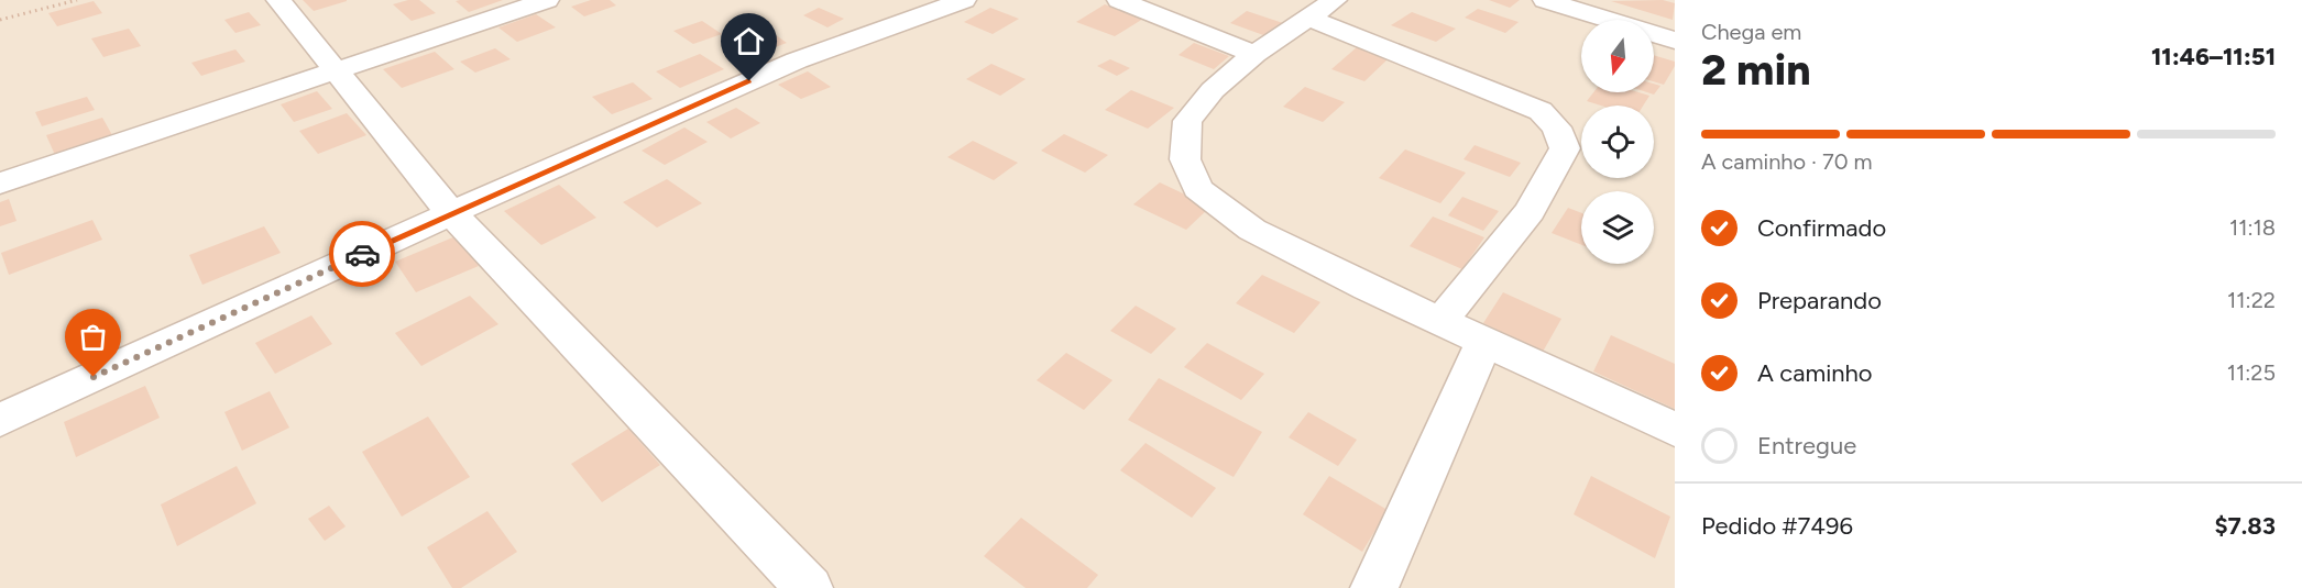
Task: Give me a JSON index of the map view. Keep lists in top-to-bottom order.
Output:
{
  "north": "bottom",
  "page": {
    "heading": ["2 min", "Chega em", "11:46–11:51"],
    "panel": ["Pedido #7496", "$7.83"],
    "bar": "A caminho · 70 m",
    "list": [
      ["Confirmado", "11:18"],
      ["Preparando", "11:22"],
      ["A caminho", "11:25"],
      "Entregue"
    ]
  }
}
